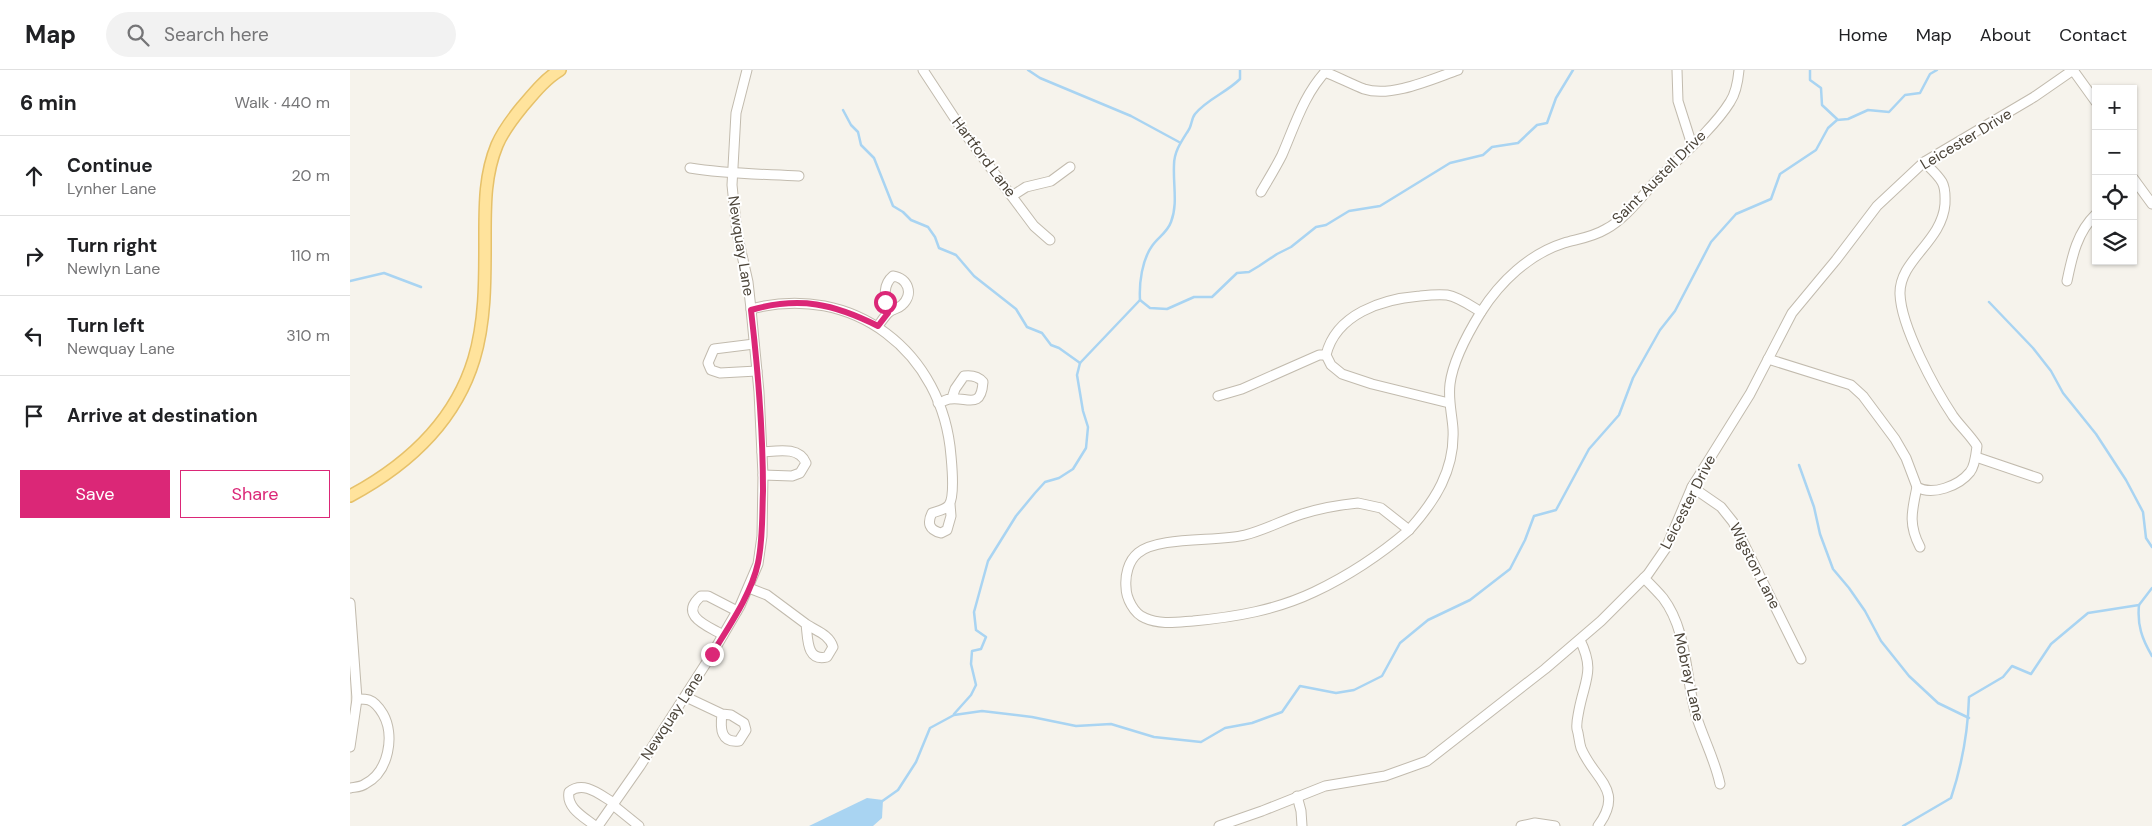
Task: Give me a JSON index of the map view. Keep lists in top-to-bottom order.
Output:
{
  "streets": {
    "street": [
      "Leicester Drive",
      "Hartford Lane",
      "Saint Austell Drive",
      "Newquay Lane",
      "Wigston Lane",
      "Mobray Lane"
    ]
  },
  "crossings": [
    ["Leicester Drive", "Wigston Lane"],
    ["Leicester Drive", "Mobray Lane"]
  ],
  "page": {
    "header": "Map",
    "search": "Search here",
    "nav": [
      "Home",
      "Map",
      "About",
      "Contact"
    ],
    "heading": ["6 min", "Walk · 440 m"],
    "map_buttons": ["+", "−"],
    "list": [
      ["Continue", "Lynher Lane", "20 m"],
      ["Turn right", "Newlyn Lane", "110 m"],
      ["Turn left", "Newquay Lane", "310 m"],
      "Arrive at destination"
    ],
    "buttons": ["Save", "Share"]
  }
}
